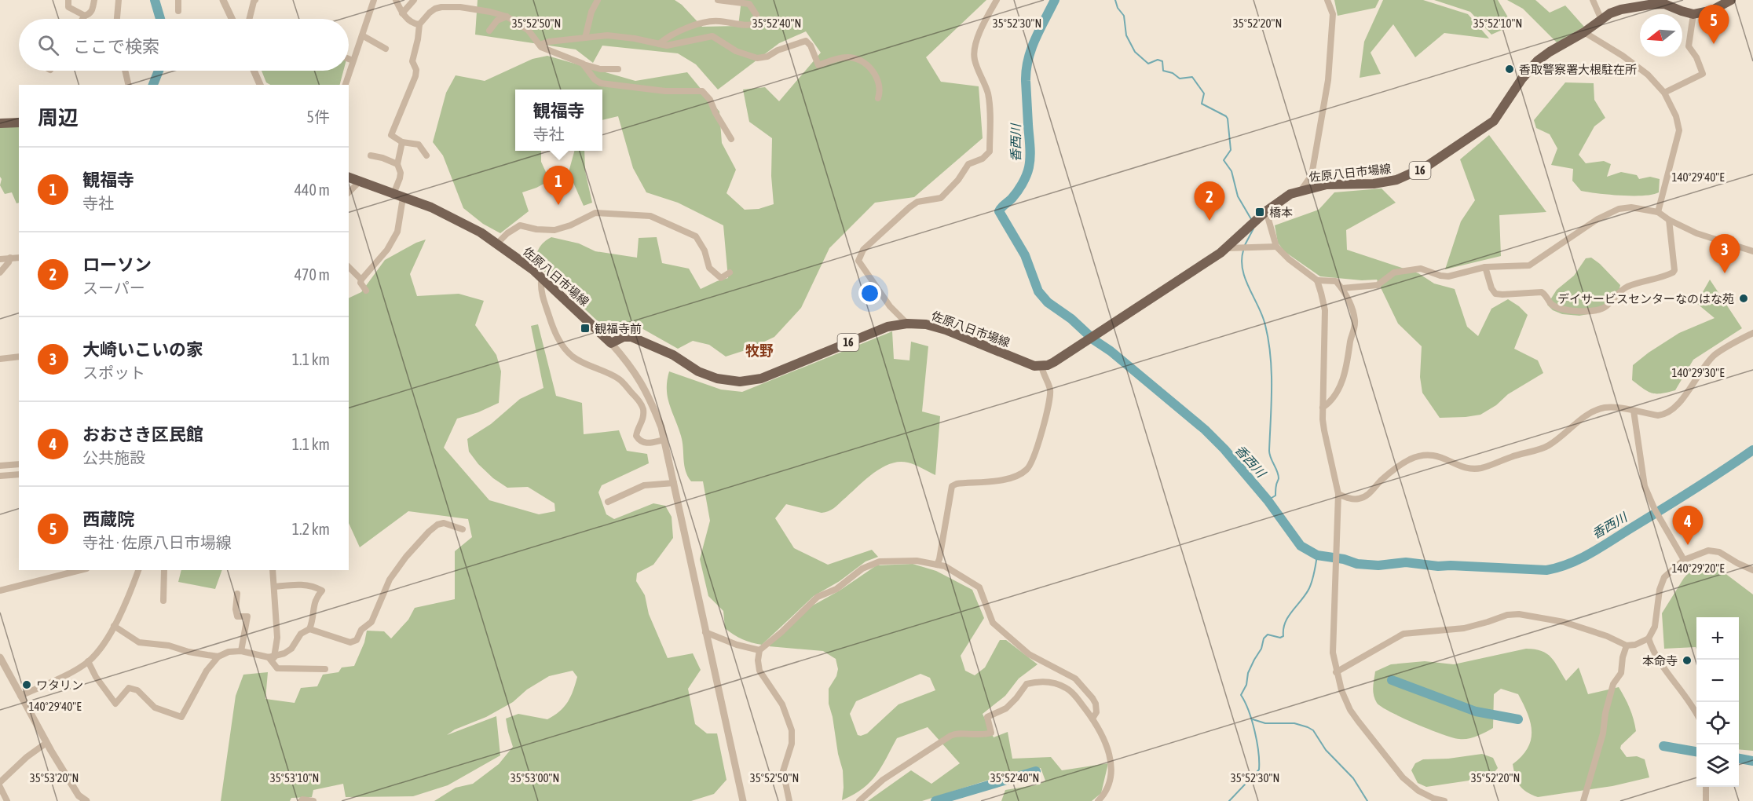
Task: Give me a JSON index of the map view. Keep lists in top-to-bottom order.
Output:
{
  "streets": {
    "main road": ["16", "佐原八日市場線"]
  },
  "districts": ["牧野"],
  "water": ["香西川"],
  "places": {
    "other": [
      "香取警察署大根駐在所",
      "デイサービスセンターなのはな苑",
      "本命寺",
      "ワタリン"
    ],
    "transit": ["橋本", "観福寺前"]
  },
  "north": "left",
  "page": {
    "pins": [
      "5",
      "1",
      "2",
      "3",
      "4"
    ],
    "search": "ここで検索",
    "heading": ["周辺", "5件"],
    "popup": ["観福寺", "寺社"],
    "list": [
      {
        "mark": "1",
        "name": "観福寺",
        "note": "寺社",
        "value": "440 m"
      },
      {
        "mark": "2",
        "name": "ローソン",
        "note": "スーパー",
        "value": "470 m"
      },
      {
        "mark": "3",
        "name": "大崎いこいの家",
        "note": "スポット",
        "value": "1.1 km"
      },
      {
        "mark": "4",
        "name": "おおさき区民館",
        "note": "公共施設",
        "value": "1.1 km"
      },
      {
        "mark": "5",
        "name": "西蔵院",
        "note": "寺社 · 佐原八日市場線",
        "value": "1.2 km"
      }
    ],
    "map_buttons": ["+", "−"]
  },
  "coordinates": [
    "35°52'50\"N",
    "35°52'40\"N",
    "35°52'30\"N",
    "35°52'20\"N",
    "35°52'10\"N",
    "140°29'40\"E",
    "140°29'30\"E",
    "140°29'20\"E",
    "35°53'20\"N",
    "35°53'10\"N",
    "35°53'00\"N"
  ]
}
